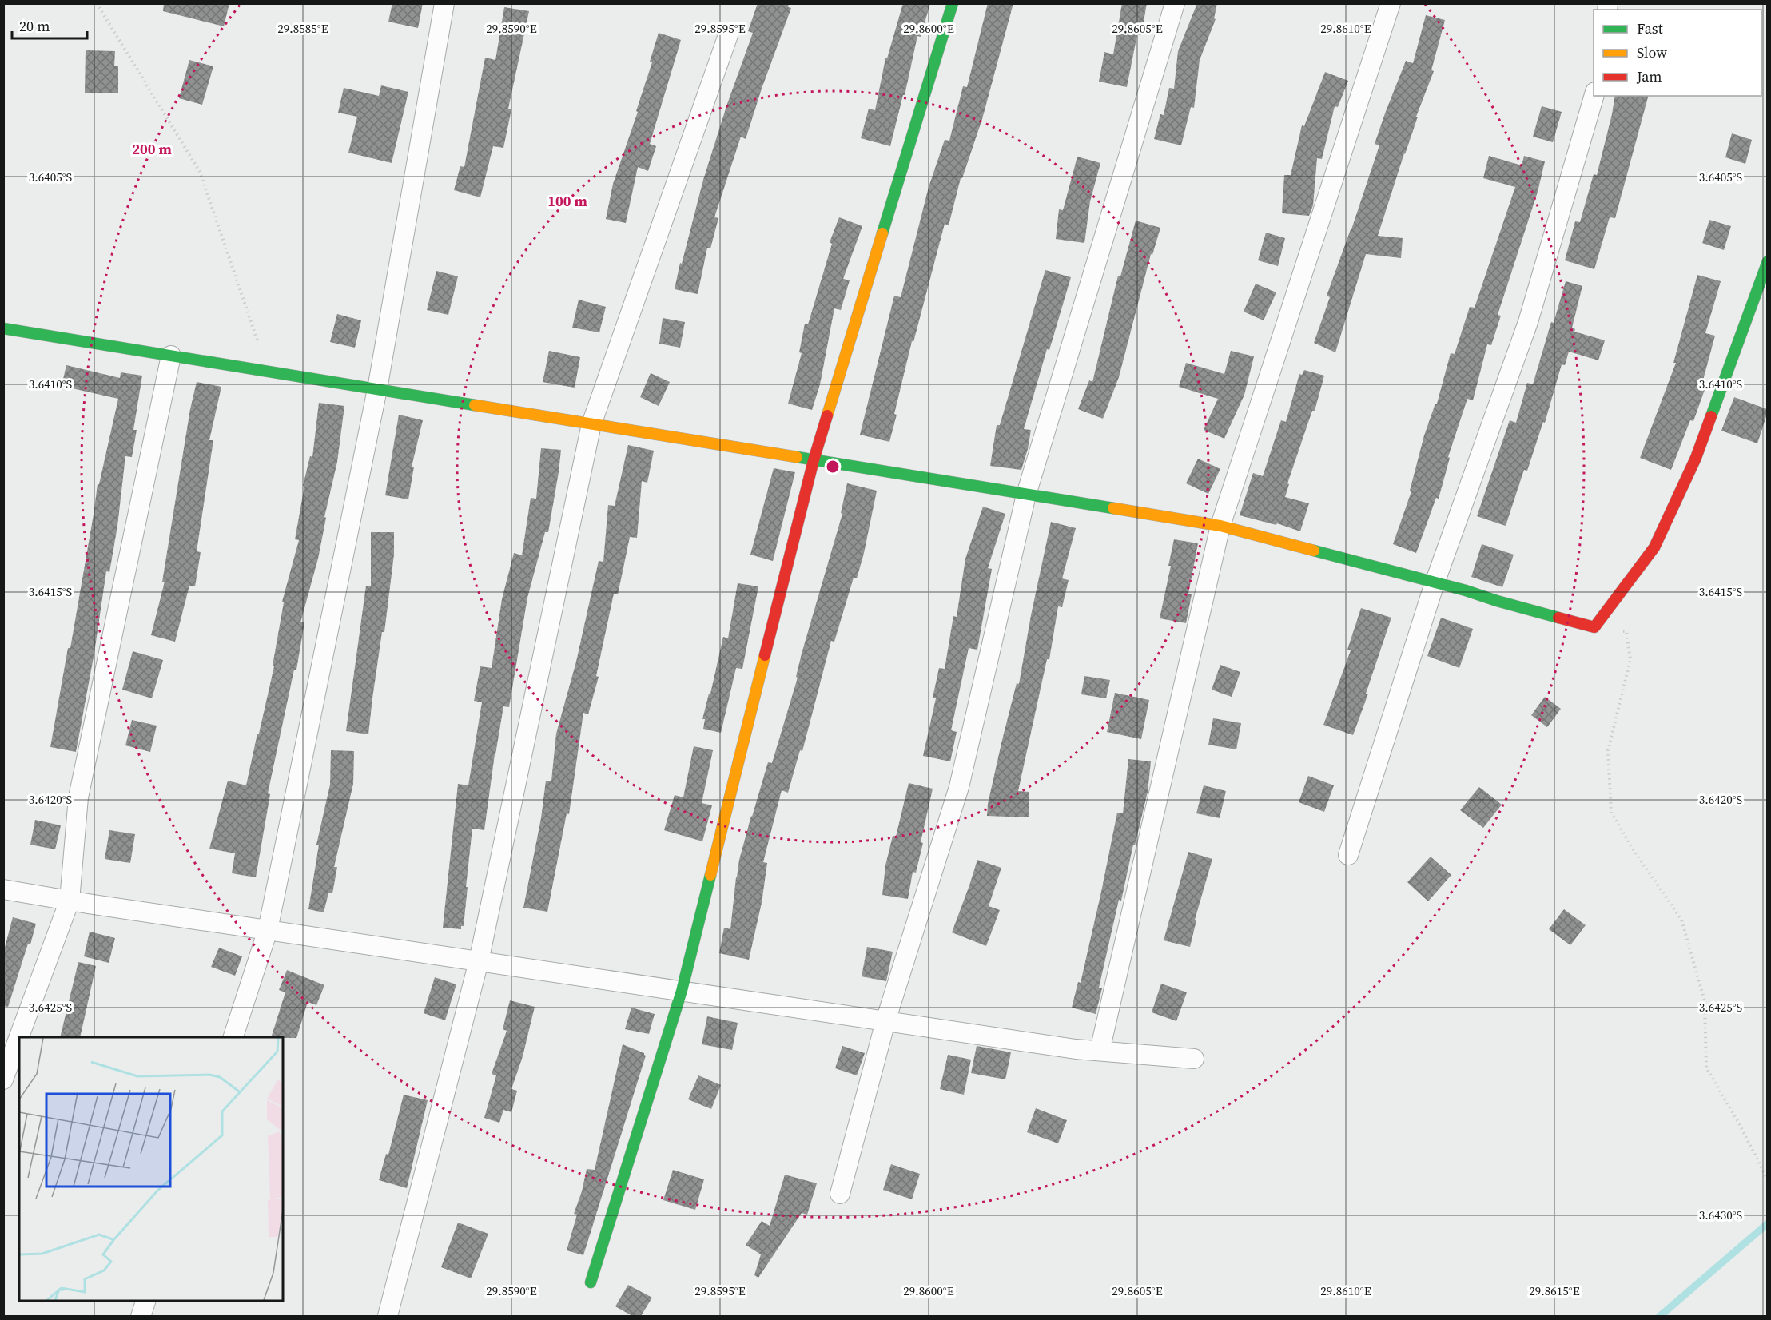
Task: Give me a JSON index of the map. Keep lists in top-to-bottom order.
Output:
{
  "legend": ["Fast", "Slow", "Jam"],
  "scale_bar": "20 m",
  "coordinates": [
    "29.8585°E",
    "29.8590°E",
    "29.8595°E",
    "29.8600°E",
    "29.8605°E",
    "29.8610°E",
    "3.6405°S",
    "3.6410°S",
    "3.6415°S",
    "3.6420°S",
    "3.6425°S",
    "3.6430°S",
    "29.8615°E"
  ],
  "rings": ["200 m", "100 m"]
}
